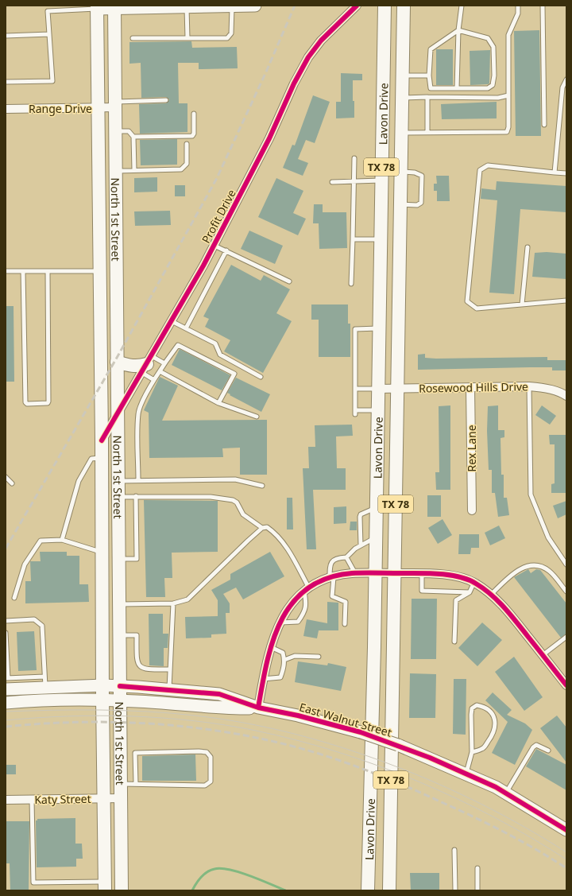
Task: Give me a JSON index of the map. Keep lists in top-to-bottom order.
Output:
{
  "streets": {
    "main road": ["Lavon Drive", "TX 78", "North 1st Street"],
    "street": [
      "Range Drive",
      "Profit Drive",
      "Rosewood Hills Drive",
      "Rex Lane",
      "East Walnut Street",
      "Katy Street"
    ]
  },
  "crossings": [
    ["Range Drive", "North 1st Street"],
    ["Lavon Drive", "Rosewood Hills Drive"],
    ["Profit Drive", "North 1st Street"],
    ["North 1st Street", "East Walnut Street"],
    ["North 1st Street", "Katy Street"],
    ["Rosewood Hills Drive", "Rex Lane"]
  ]
}
